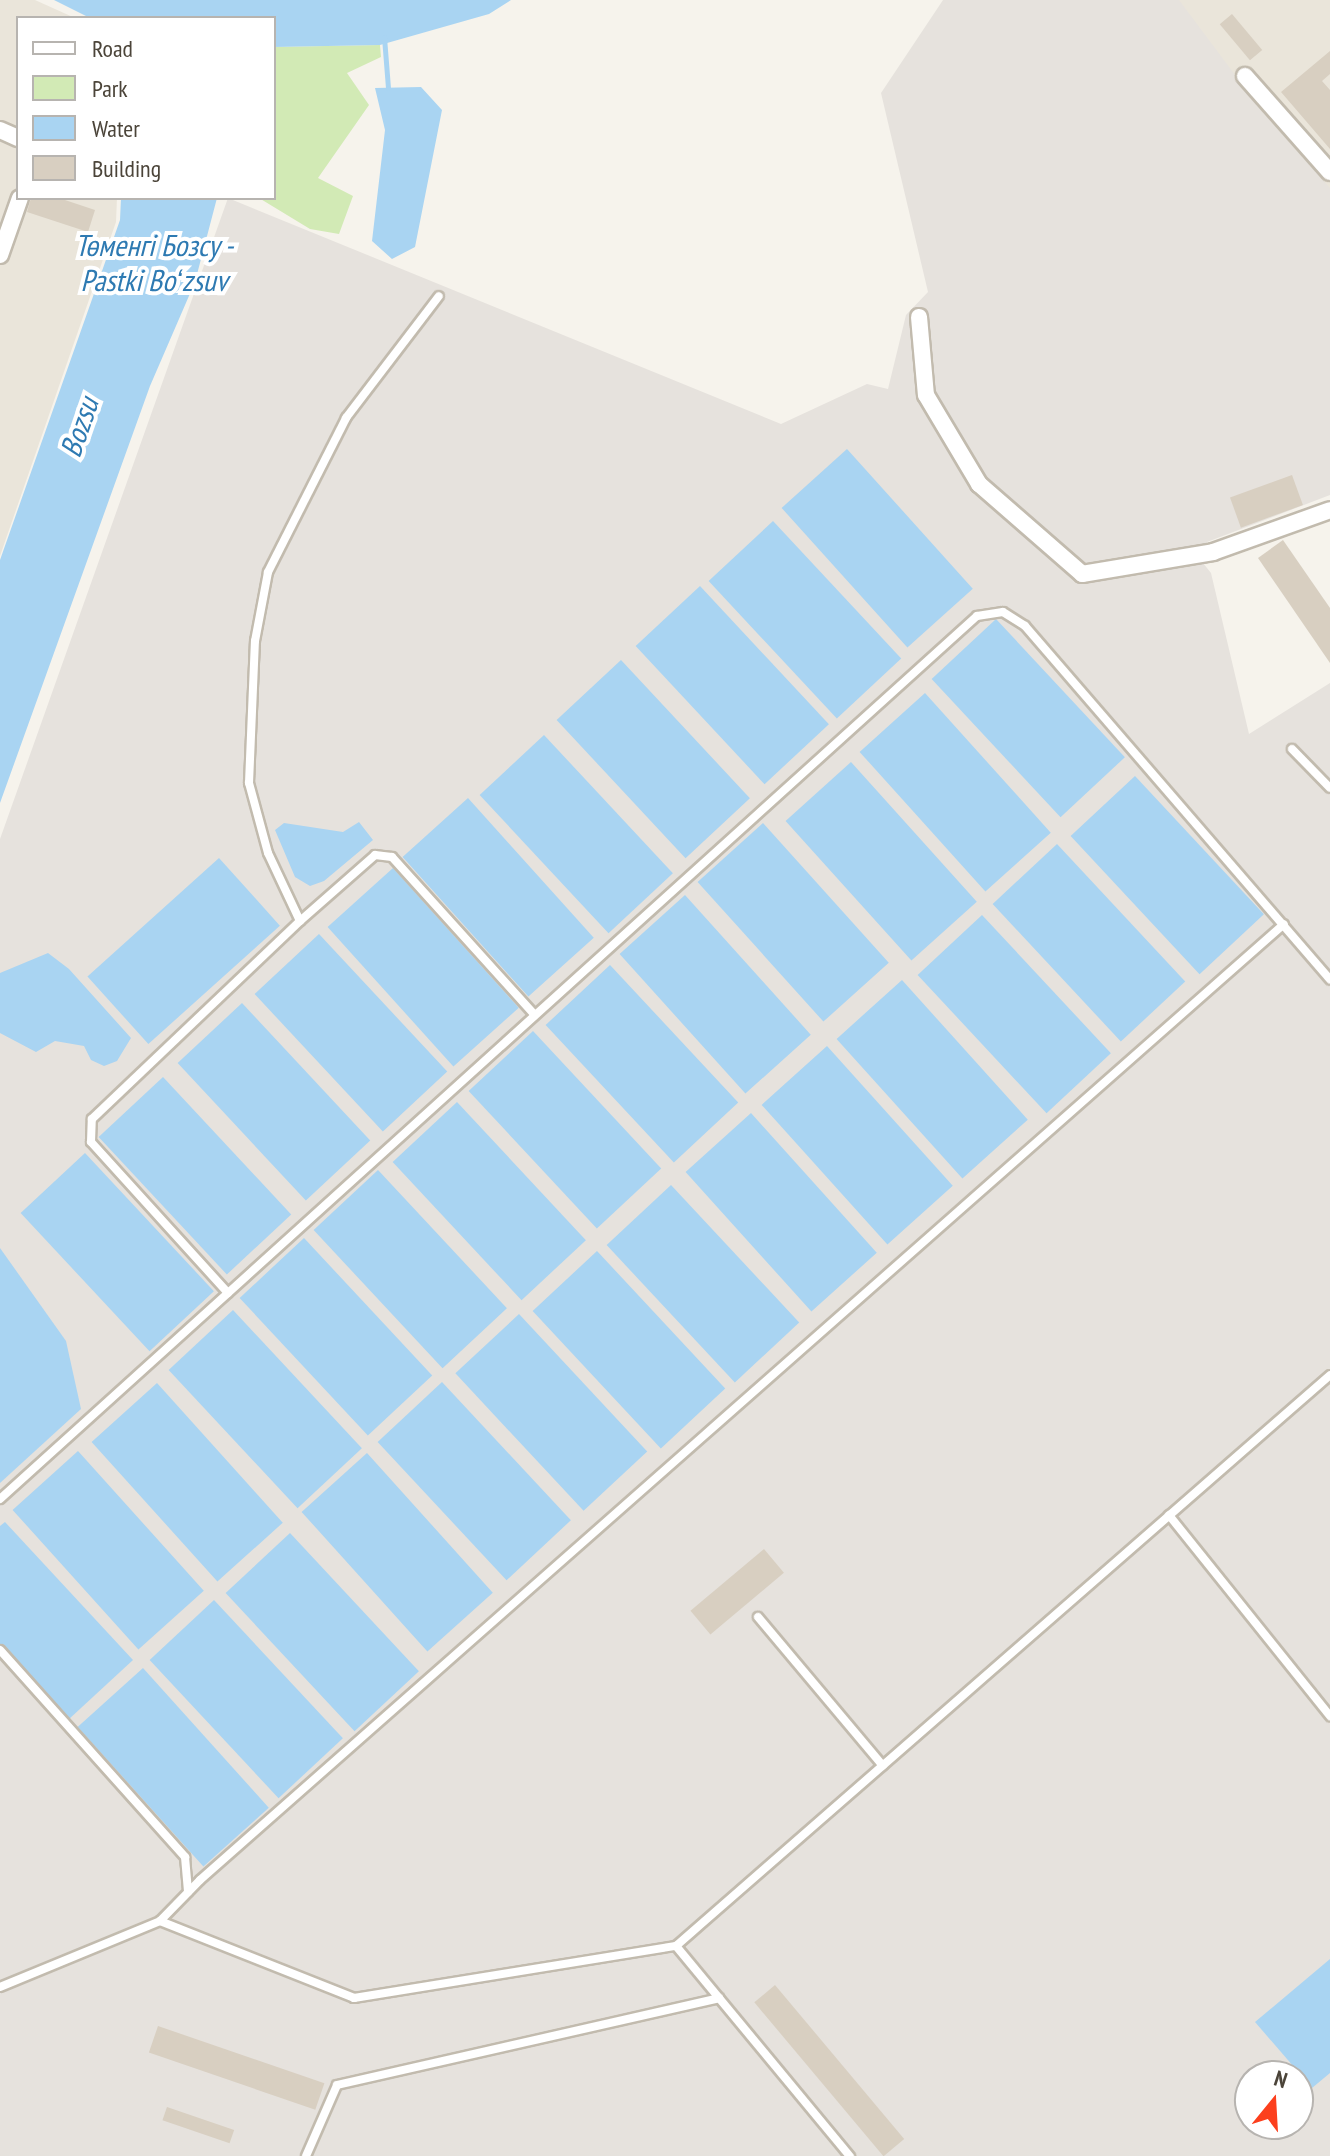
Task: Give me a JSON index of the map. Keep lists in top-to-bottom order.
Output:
{
  "water": ["Төменгі Бозсу - Pastki Boʻzsuv", "Bozsu"],
  "legend": [
    "Road",
    "Park",
    "Water",
    "Building"
  ],
  "north": "top"
}
